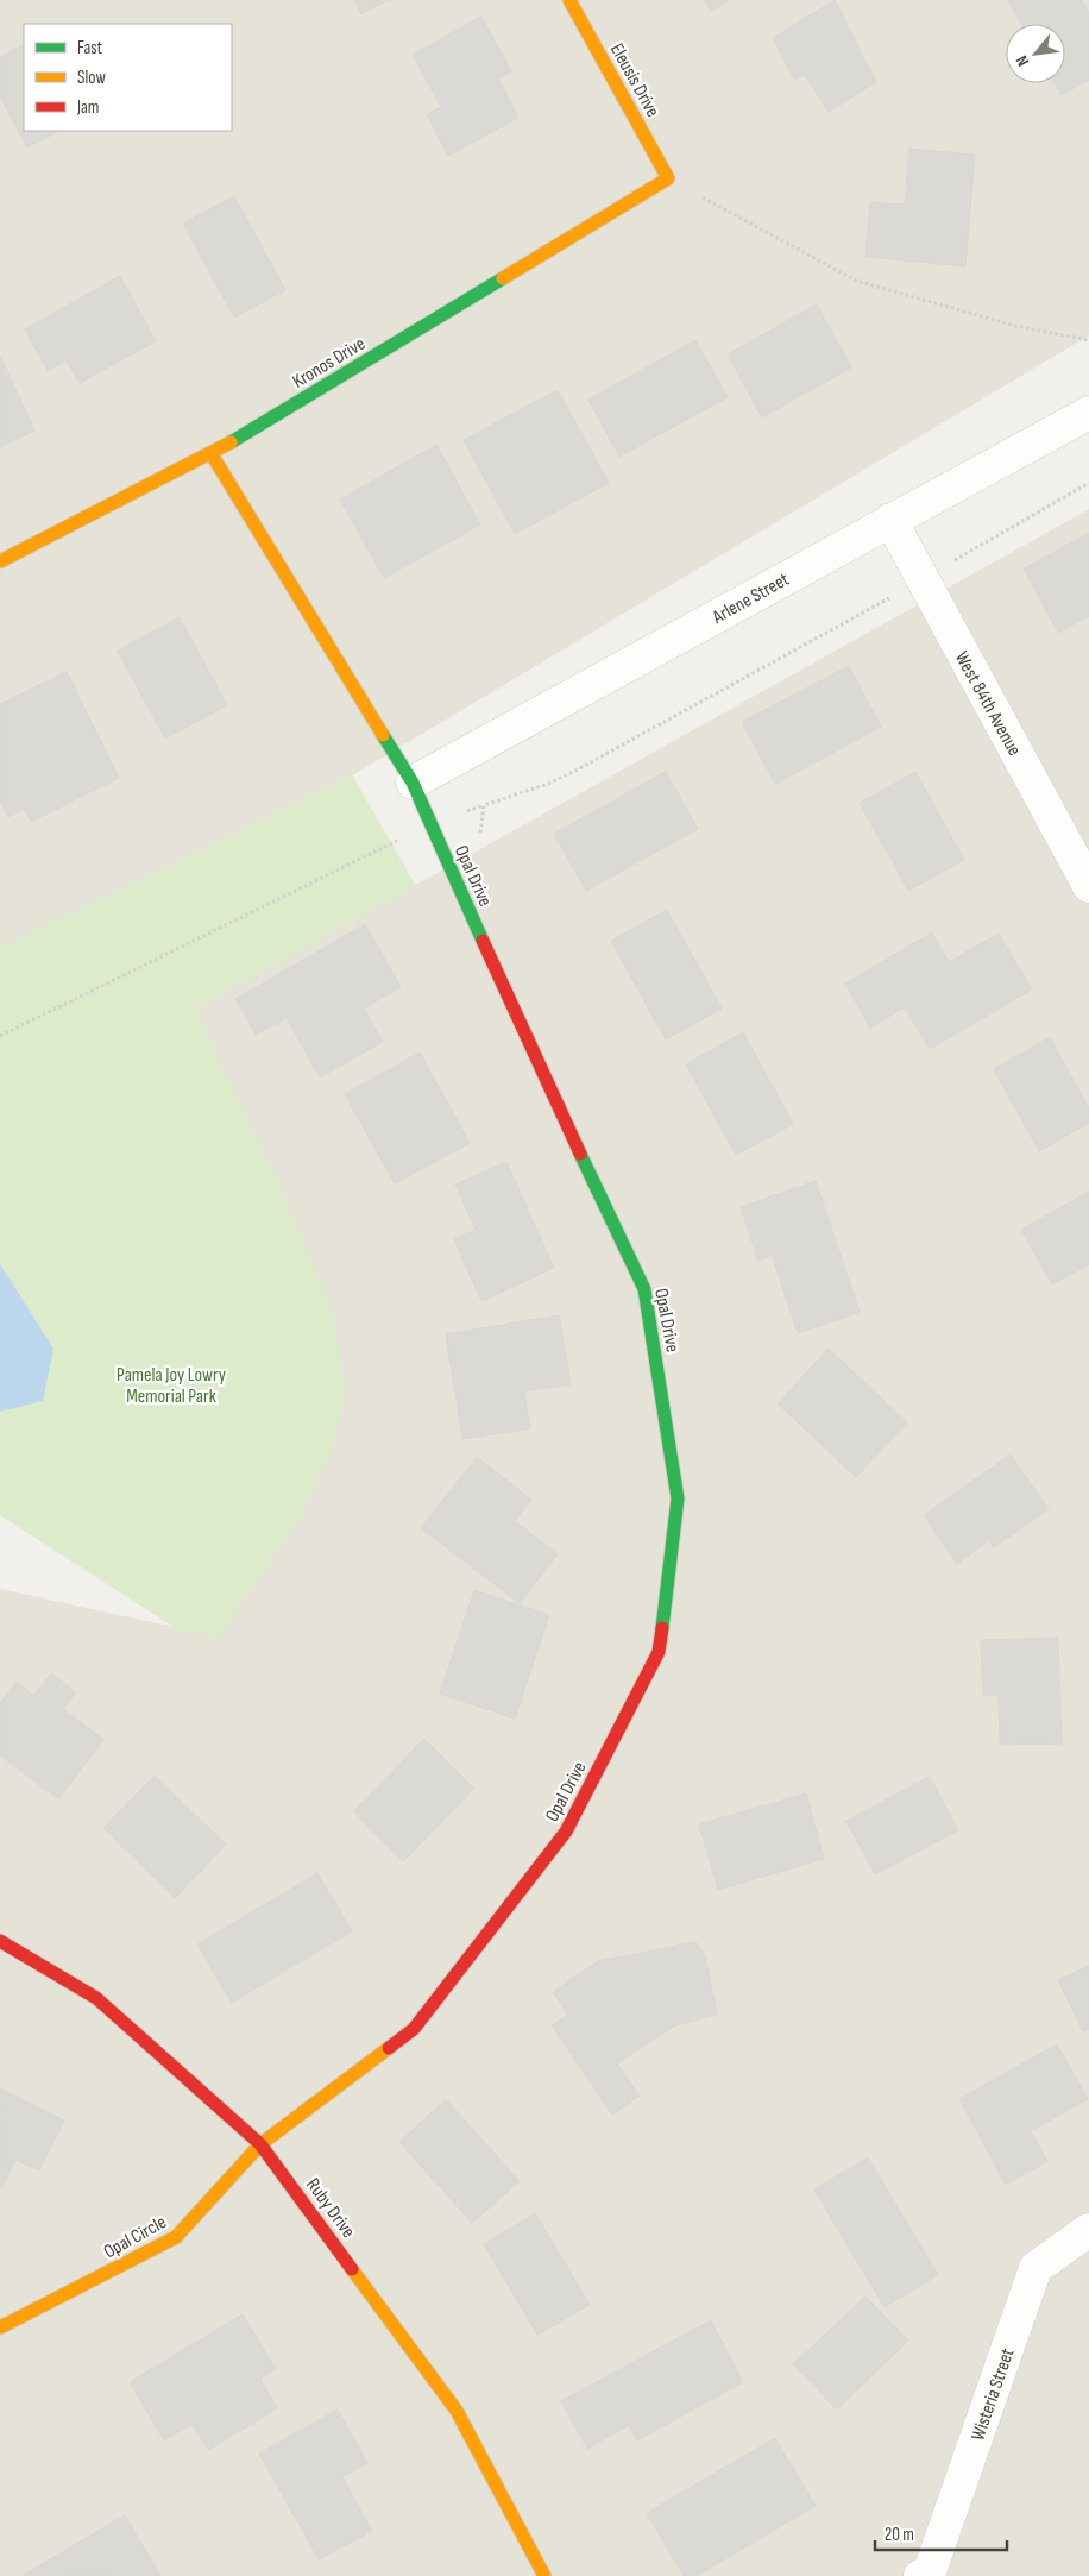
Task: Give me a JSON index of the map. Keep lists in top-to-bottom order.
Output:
{
  "streets": {
    "street": [
      "Eleusis Drive",
      "Kronos Drive",
      "Arlene Street",
      "West 84th Avenue",
      "Opal Drive",
      "Ruby Drive",
      "Opal Circle",
      "Wisteria Street"
    ]
  },
  "crossings": [
    ["Eleusis Drive", "Kronos Drive"],
    ["Kronos Drive", "Opal Drive"],
    ["Arlene Street", "West 84th Avenue"],
    ["Arlene Street", "Opal Drive"],
    ["Opal Drive", "Ruby Drive"],
    ["Opal Drive", "Opal Circle"],
    ["Ruby Drive", "Opal Circle"]
  ],
  "parks": ["Pamela Joy Lowry Memorial Park"],
  "legend": ["Fast", "Slow", "Jam"],
  "scale_bar": "20 m",
  "north": "bottom left"
}
